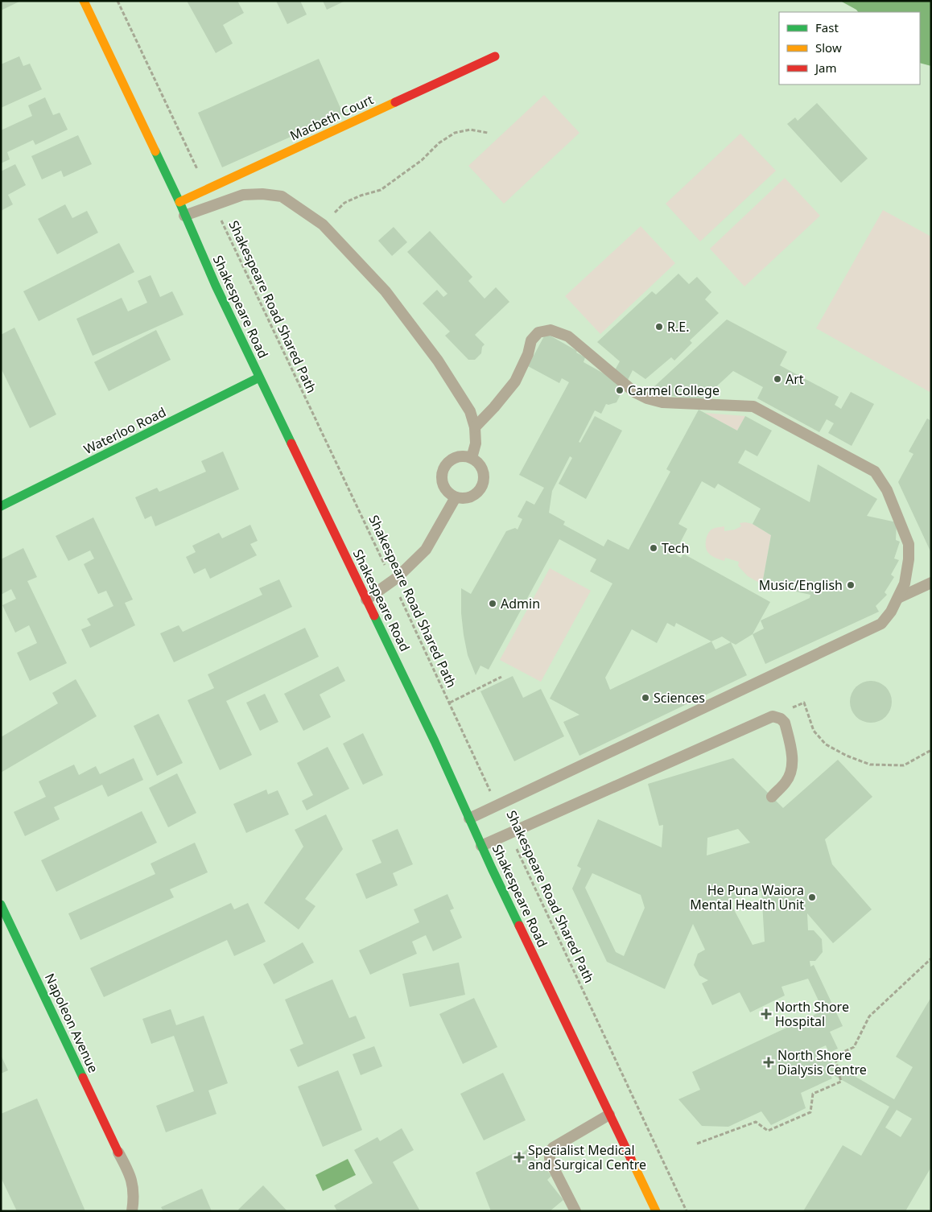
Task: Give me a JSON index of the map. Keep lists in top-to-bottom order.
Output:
{
  "streets": {
    "main road": [
      "Macbeth Court",
      "Shakespeare Road",
      "Waterloo Road",
      "Napoleon Avenue"
    ],
    "path": ["Shakespeare Road Shared Path"]
  },
  "crossings": [
    ["Macbeth Court", "Shakespeare Road"],
    ["Shakespeare Road", "Waterloo Road"]
  ],
  "places": {
    "other": [
      "R.E.",
      "Art",
      "Carmel College",
      "Tech",
      "Music/English",
      "Admin",
      "Sciences",
      "He Puna Waiora Mental Health Unit"
    ],
    "health": ["North Shore Hospital", "North Shore Dialysis Centre", "Specialist Medical and Surgical Centre"]
  },
  "legend": ["Fast", "Slow", "Jam"]
}
